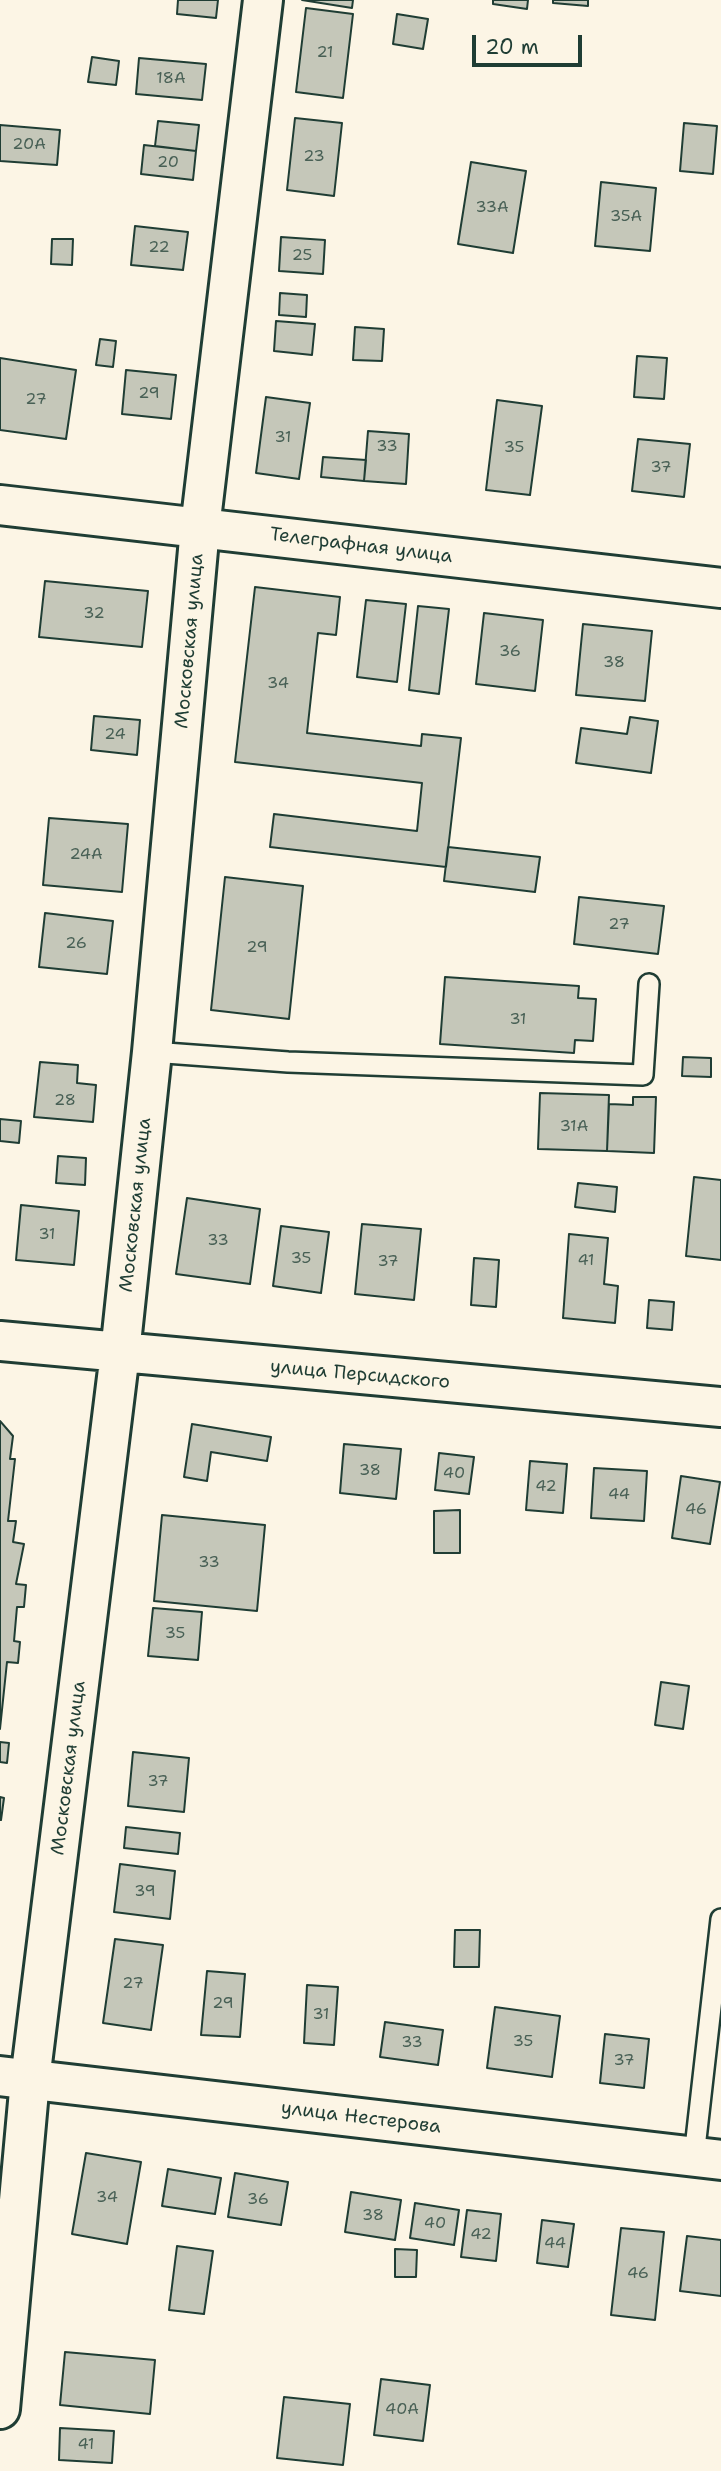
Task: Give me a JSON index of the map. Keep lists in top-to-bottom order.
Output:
{
  "streets": {
    "street": [
      "Телеграфная улица",
      "Московская улица",
      "улица Персидского",
      "улица Нестерова"
    ]
  },
  "crossings": [
    ["Телеграфная улица", "Московская улица"],
    ["Московская улица", "улица Персидского"],
    ["Московская улица", "улица Нестерова"]
  ],
  "house_numbers": [
    "21",
    "18А",
    "20А",
    "23",
    "20",
    "33А",
    "35А",
    "22",
    "25",
    "29",
    "27",
    "31",
    "33",
    "35",
    "37",
    "32",
    "36",
    "38",
    "34",
    "24",
    "24А",
    "27",
    "26",
    "29",
    "31",
    "28",
    "31А",
    "31",
    "33",
    "35",
    "41",
    "37",
    "38",
    "40",
    "42",
    "44",
    "46",
    "33",
    "35",
    "37",
    "39",
    "27",
    "29",
    "31",
    "35",
    "33",
    "37",
    "34",
    "36",
    "38",
    "40",
    "42",
    "44",
    "46",
    "40А",
    "41"
  ],
  "scale_bar": "20 m"
}
